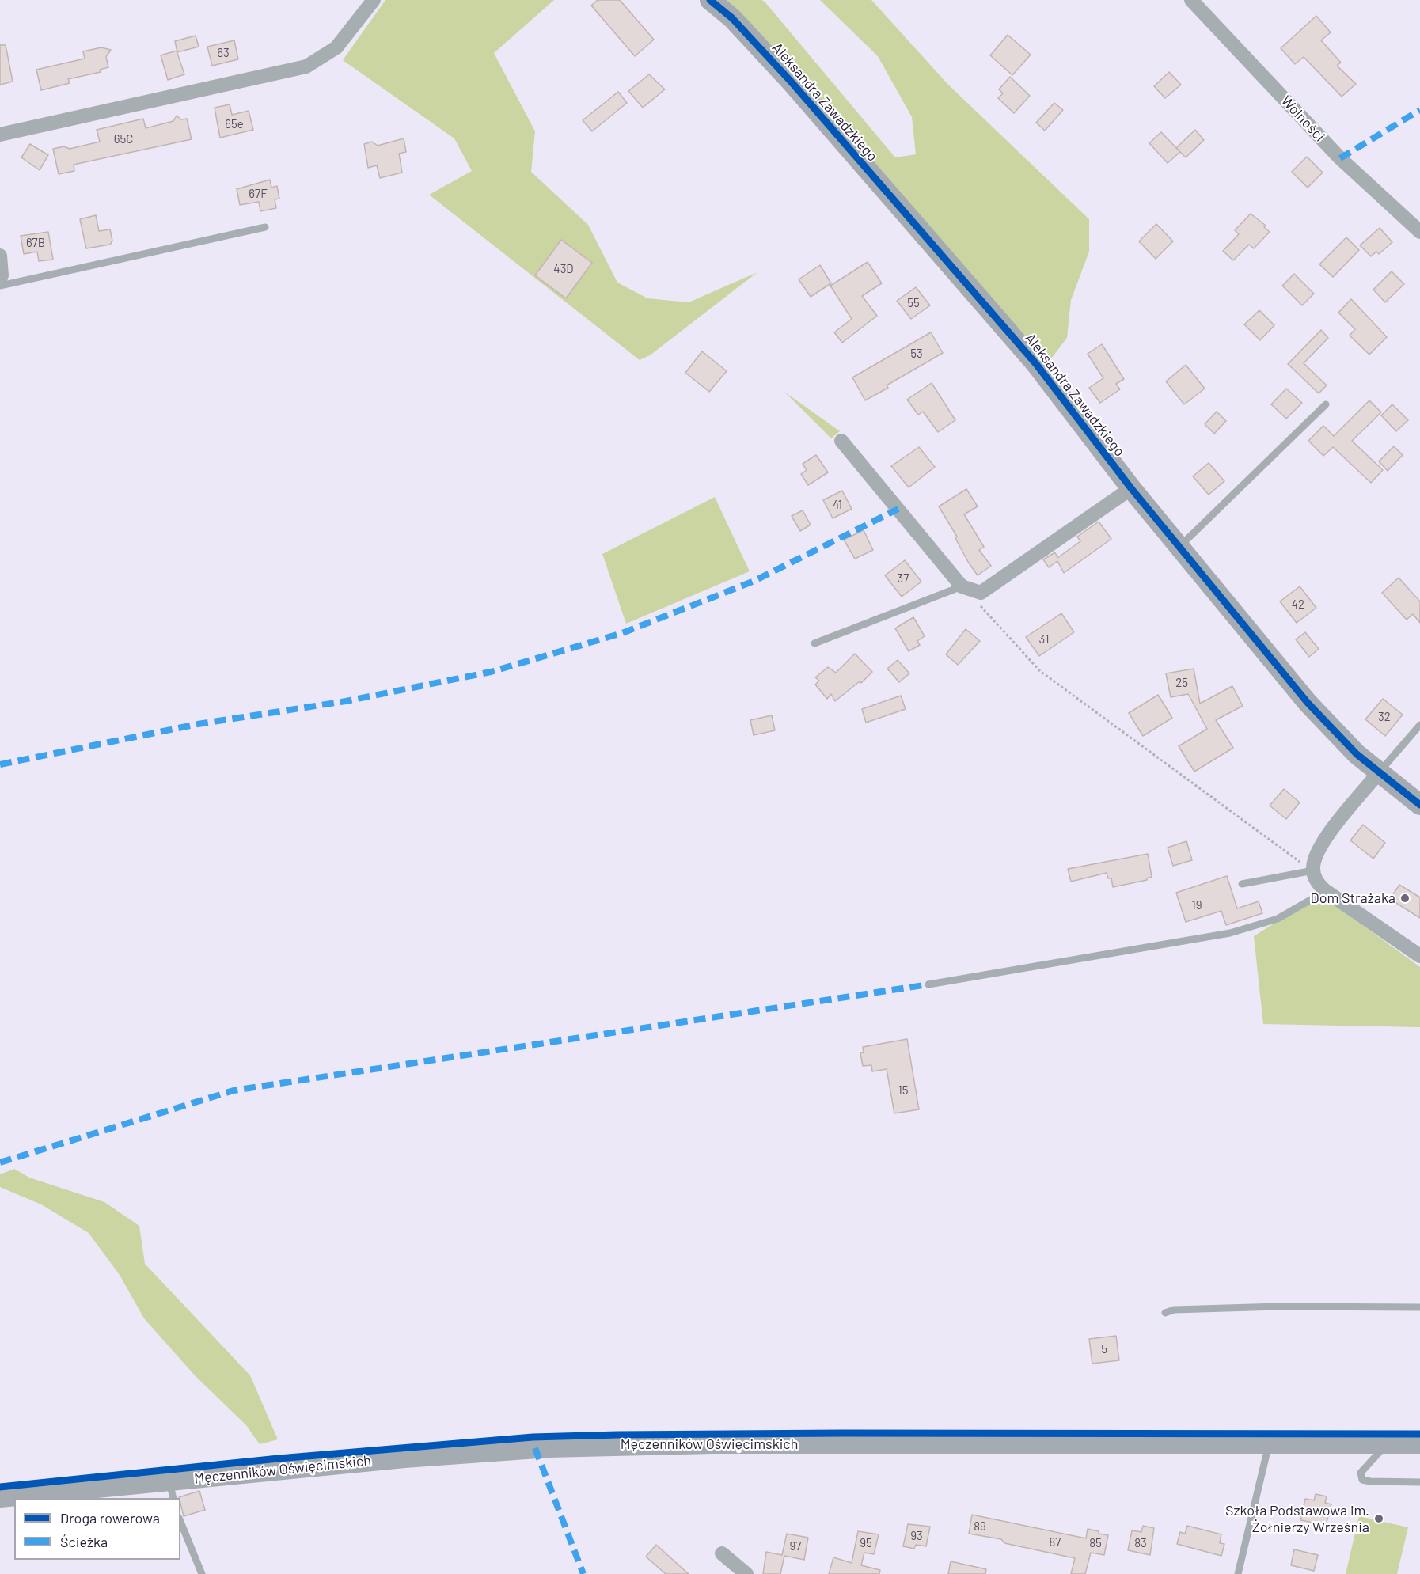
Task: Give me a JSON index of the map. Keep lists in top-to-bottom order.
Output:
{
  "streets": {
    "main road": ["Aleksandra Zawadzkiego", "Męczenników Oświęcimskich"],
    "street": ["Wolności"]
  },
  "places": ["Dom Strażaka", "Szkoła Podstawowa im. Żołnierzy Września"],
  "house_numbers": [
    "63",
    "65e",
    "65C",
    "67F",
    "67B",
    "43D",
    "55",
    "53",
    "41",
    "37",
    "42",
    "31",
    "25",
    "32",
    "19",
    "15",
    "5",
    "89",
    "93",
    "87",
    "95",
    "85",
    "83",
    "97"
  ],
  "legend": ["Droga rowerowa", "Ścieżka"]
}
